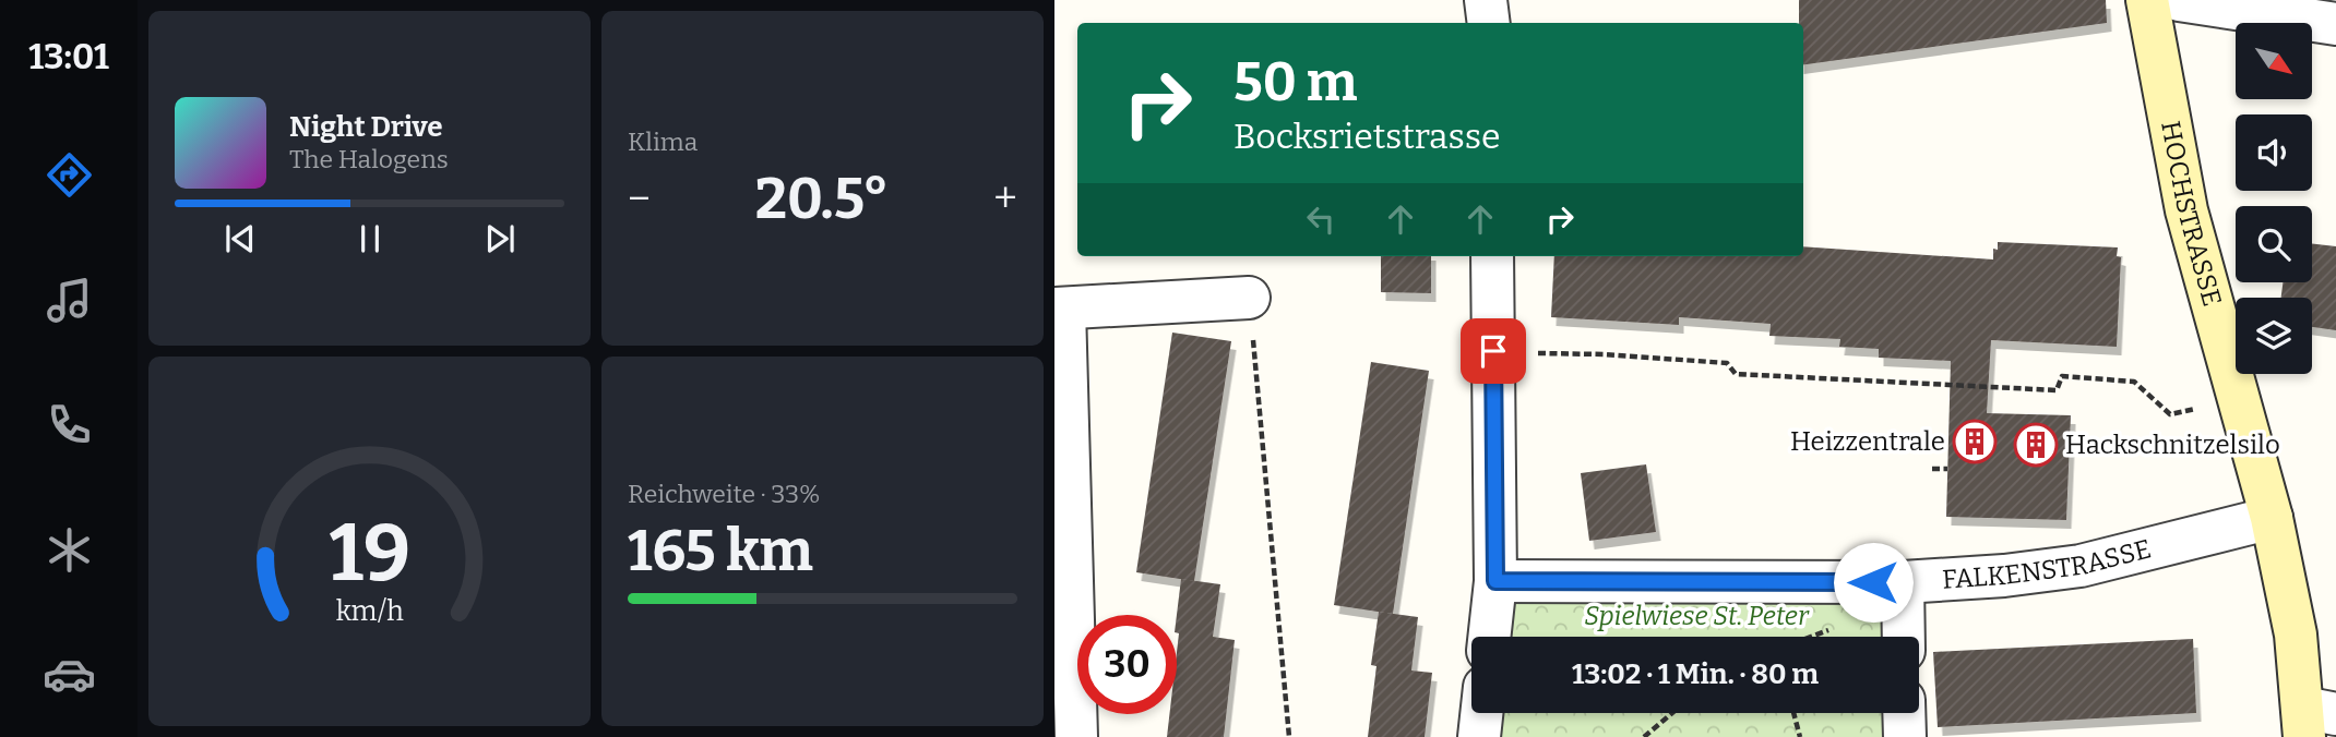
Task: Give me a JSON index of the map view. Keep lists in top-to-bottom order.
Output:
{
  "streets": {
    "street": ["HOCHSTRASSE", "FALKENSTRASSE"]
  },
  "crossings": [
    ["HOCHSTRASSE", "FALKENSTRASSE"]
  ],
  "parks": ["Spielwiese St. Peter"],
  "places": {
    "building": ["Heizzentrale", "Hackschnitzelsilo"]
  },
  "north": "bottom right",
  "page": {
    "tabs": "13:01",
    "tile": [
      "Klima",
      ["Reichweite · 33%", "165 km"]
    ],
    "turn": ["50 m", "Bocksrietstrasse"],
    "song": ["Night Drive", "The Halogens"],
    "heat": ["−", "20.5°", "+"],
    "limit": "30",
    "trip": "13:02 · 1 Min. · 80 m",
    "gauge": ["19", "km/h"]
  }
}
